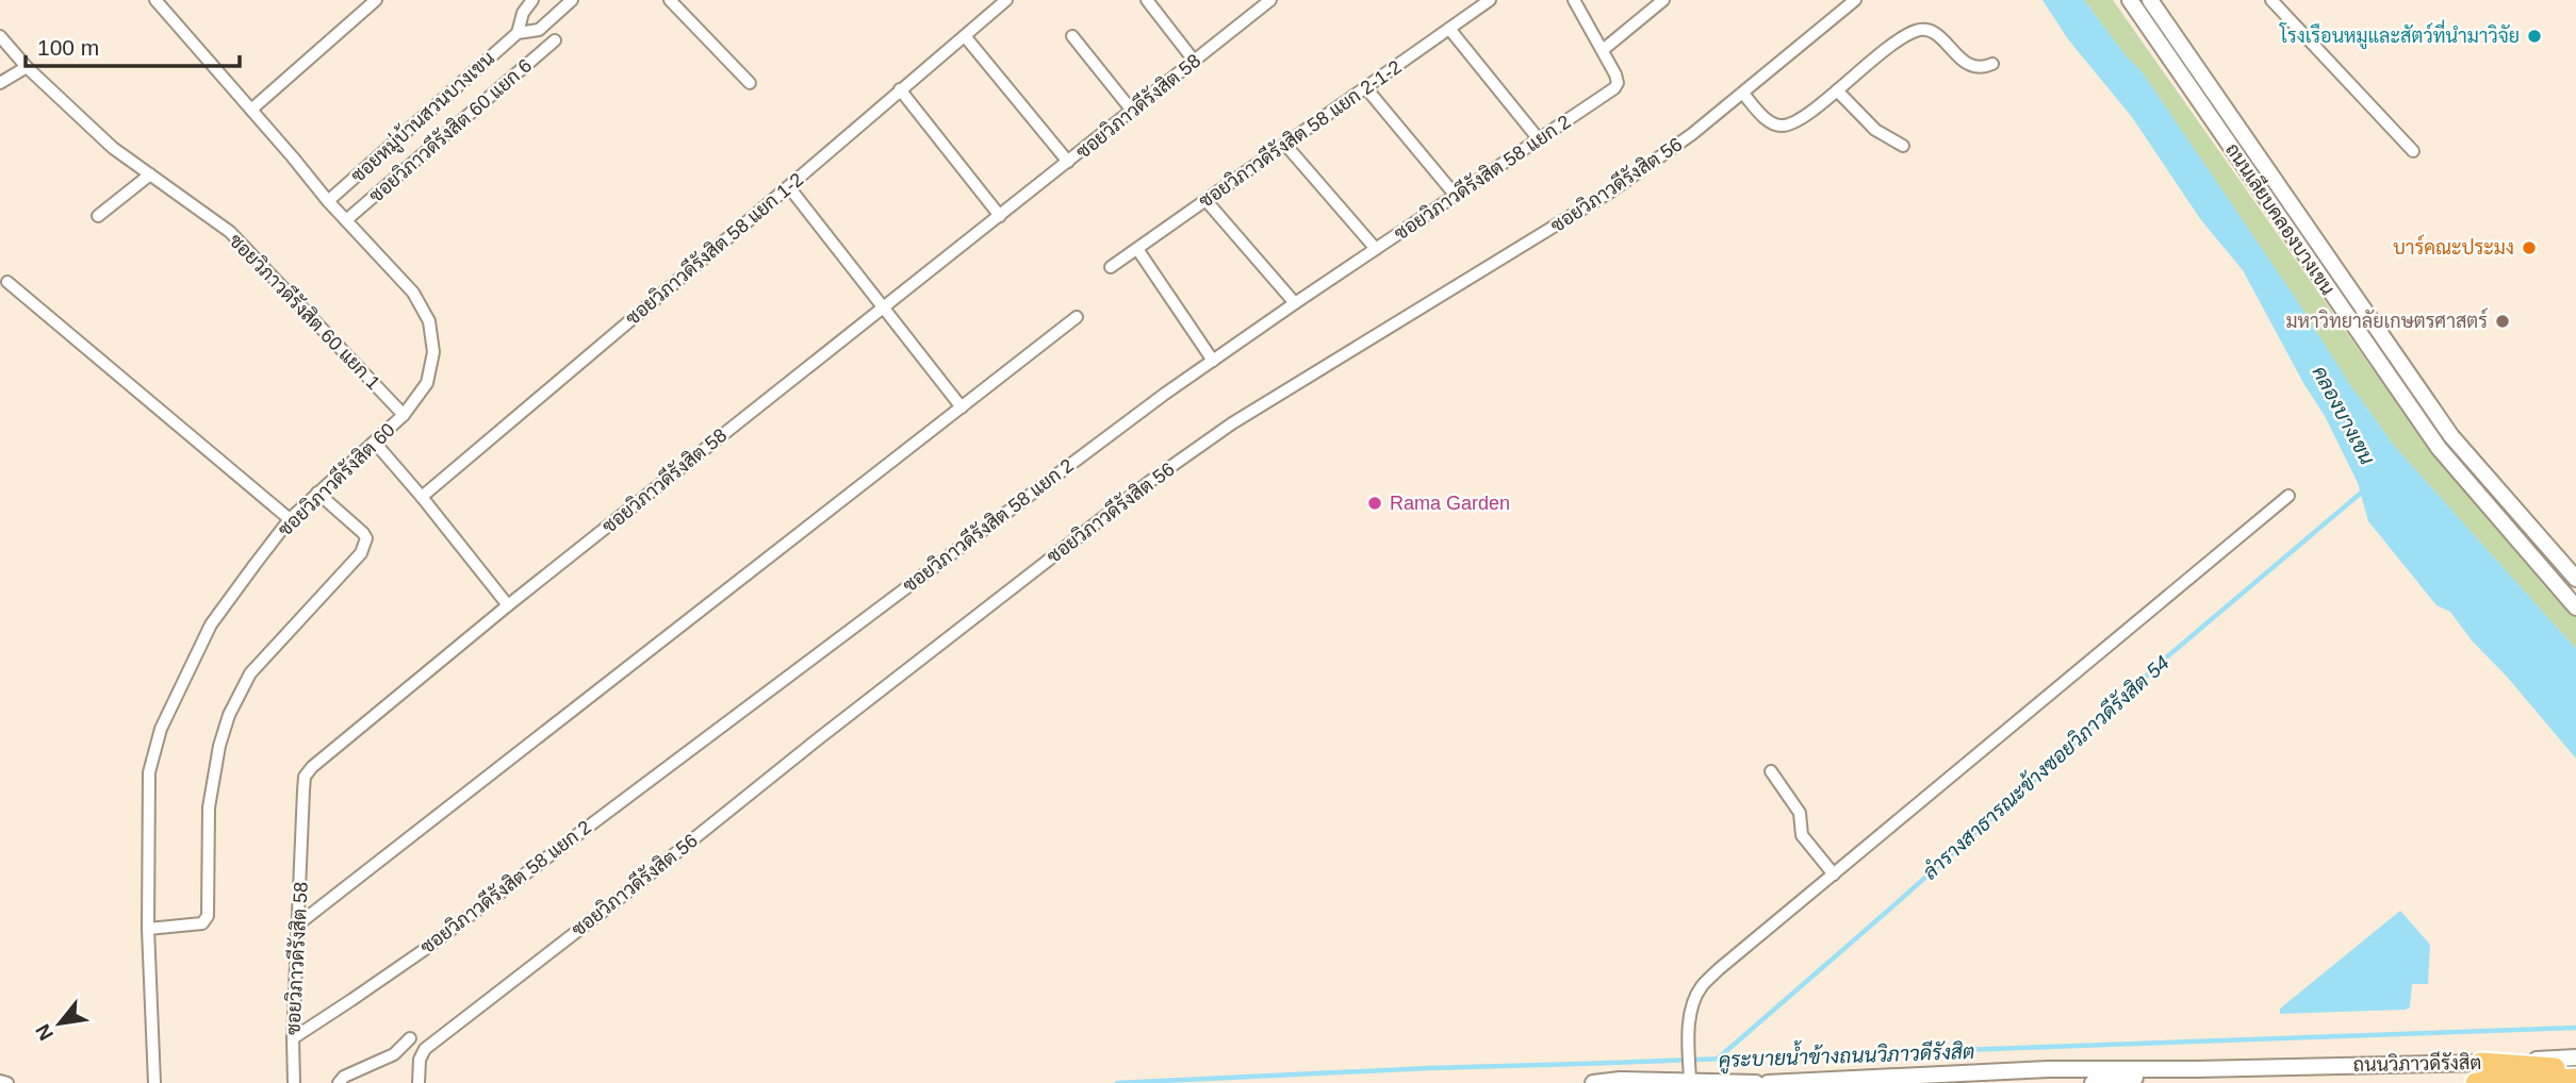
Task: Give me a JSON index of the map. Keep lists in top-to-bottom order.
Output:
{
  "streets": {
    "highway": ["ถนนวิภาวดีรังสิต"],
    "main road": ["ถนนเลียบคลองบางเขน"],
    "street": [
      "ซอยวิภาวดีรังสิต 58",
      "ซอยหมู่บ้านสวนบางเขน",
      "ซอยวิภาวดีรังสิต 60 แยก 6",
      "ซอยวิภาวดีรังสิต 58 แยก 2-1-2",
      "ซอยวิภาวดีรังสิต 58 แยก 2",
      "ซอยวิภาวดีรังสิต 56",
      "ซอยวิภาวดีรังสิต 58 แยก 1-2",
      "ซอยวิภาวดีรังสิต 60 แยก 1",
      "ซอยวิภาวดีรังสิต 60"
    ]
  },
  "crossings": [
    ["ซอยวิภาวดีรังสิต 58", "ซอยวิภาวดีรังสิต 58 แยก 2"],
    ["ซอยหมู่บ้านสวนบางเขน", "ซอยวิภาวดีรังสิต 60"],
    ["ซอยวิภาวดีรังสิต 60 แยก 6", "ซอยวิภาวดีรังสิต 60"],
    ["ซอยวิภาวดีรังสิต 60 แยก 1", "ซอยวิภาวดีรังสิต 60"]
  ],
  "water": ["คลองบางเขน", "ลำรางสาธารณะข้างซอยวิภาวดีรังสิต 54", "คูระบายน้ำข้างถนนวิภาวดีรังสิต"],
  "places": [
    "โรงเรือนหมูและสัตว์ที่นำมาวิจัย",
    "บาร์คณะประมง",
    "มหาวิทยาลัยเกษตรศาสตร์",
    "Rama Garden"
  ],
  "scale_bar": "100 m",
  "north": "bottom left"
}
